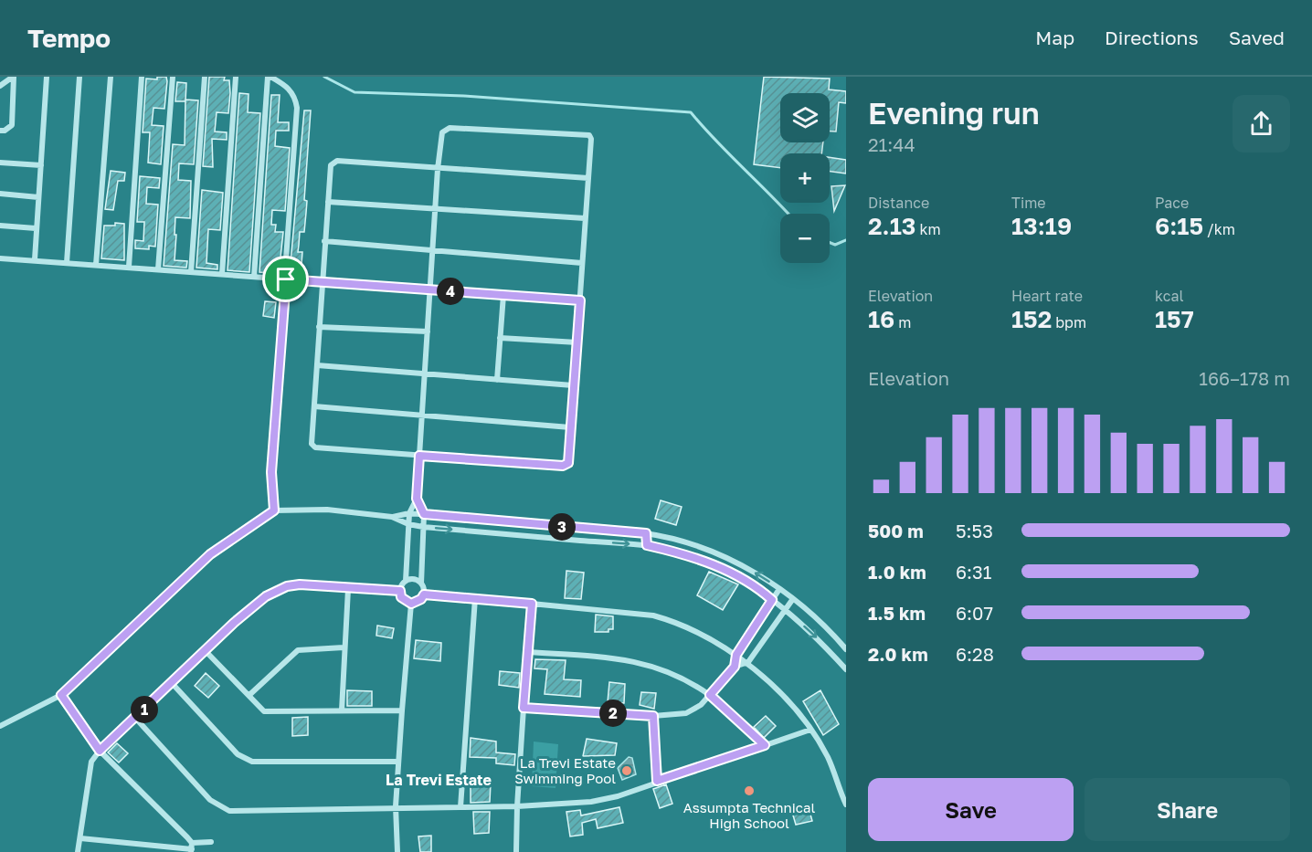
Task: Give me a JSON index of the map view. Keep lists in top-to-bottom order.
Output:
{
  "districts": ["La Trevi Estate"],
  "places": ["La Trevi Estate Swimming Pool", "Assumpta Technical High School"],
  "page": {
    "header": "Tempo",
    "nav": ["Map", "Directions", "Saved"],
    "heading": ["Evening run", "21:44"],
    "map_buttons": ["+", "−"],
    "stats": [
      ["Distance", "2.13 km"],
      ["Time", "13:19"],
      ["Pace", "6:15 /km"],
      ["Elevation", "16 m"],
      ["Heart rate", "152 bpm"],
      ["kcal", "157"]
    ],
    "pins": [
      "4",
      "3",
      "1",
      "2"
    ],
    "chart": ["Elevation", "166–178 m"],
    "list": [
      {
        "name": "500 m",
        "note": "5:53"
      },
      {
        "name": "1.0 km",
        "note": "6:31"
      },
      {
        "name": "1.5 km",
        "note": "6:07"
      },
      {
        "name": "2.0 km",
        "note": "6:28"
      }
    ],
    "buttons": ["Save", "Share"]
  }
}
